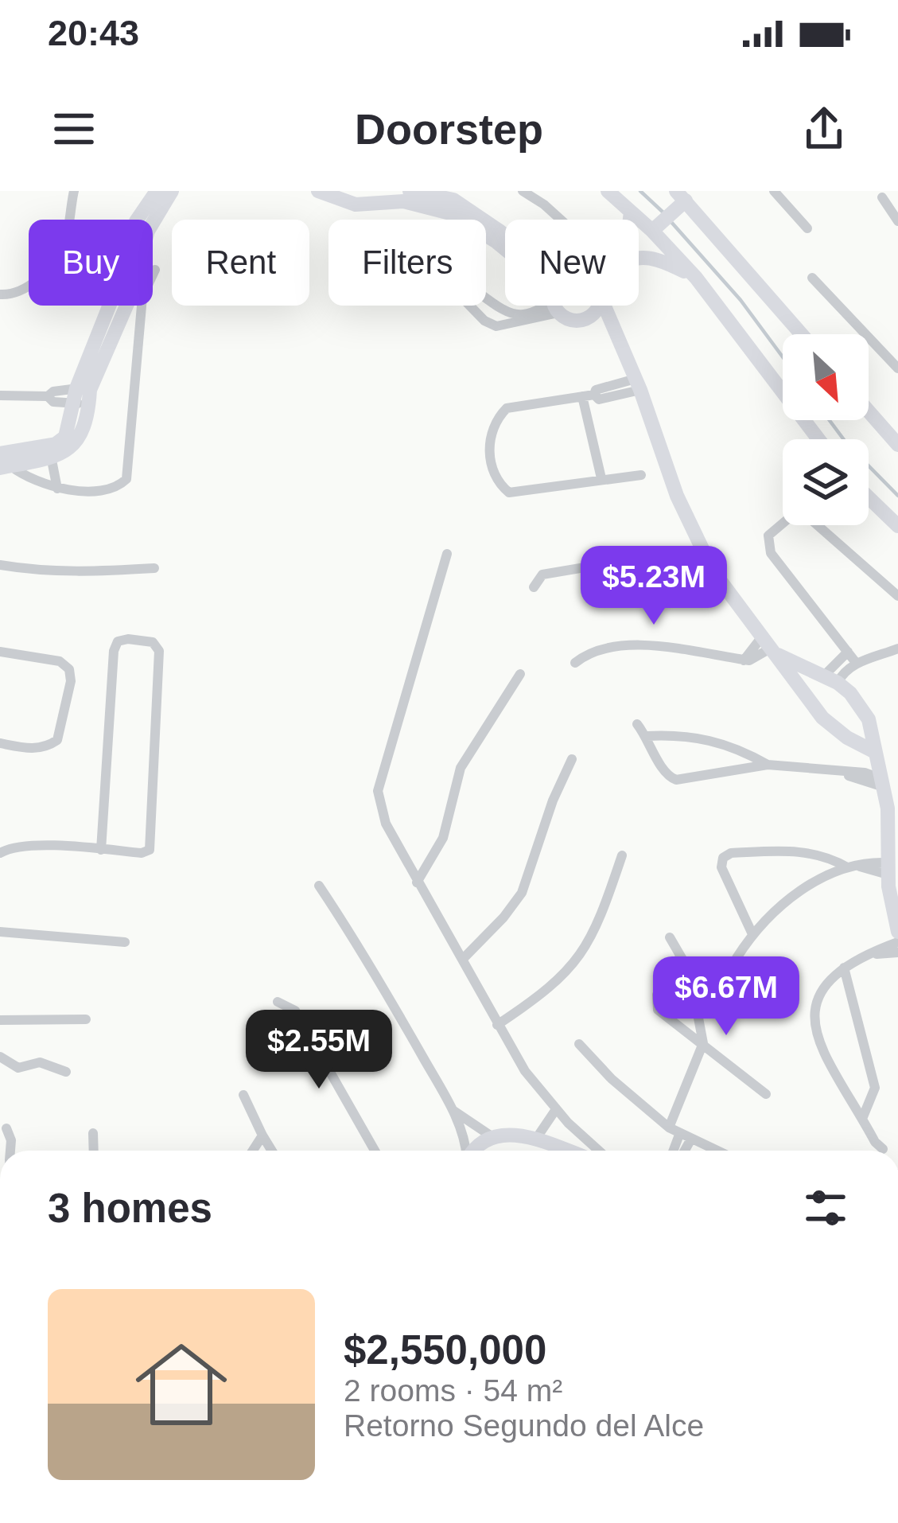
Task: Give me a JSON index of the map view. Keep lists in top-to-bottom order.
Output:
{
  "north": "bottom right",
  "page": {
    "status": "20:43",
    "header": "Doorstep",
    "chip": [
      "Buy",
      "Rent",
      "Filters",
      "New"
    ],
    "price": ["$5.23M", "$6.67M", "$2.55M"],
    "heading": "3 homes",
    "list": [
      {
        "name": "$2,550,000",
        "note": "2 rooms · 54 m² · Retorno Segundo del Alce"
      }
    ]
  }
}
